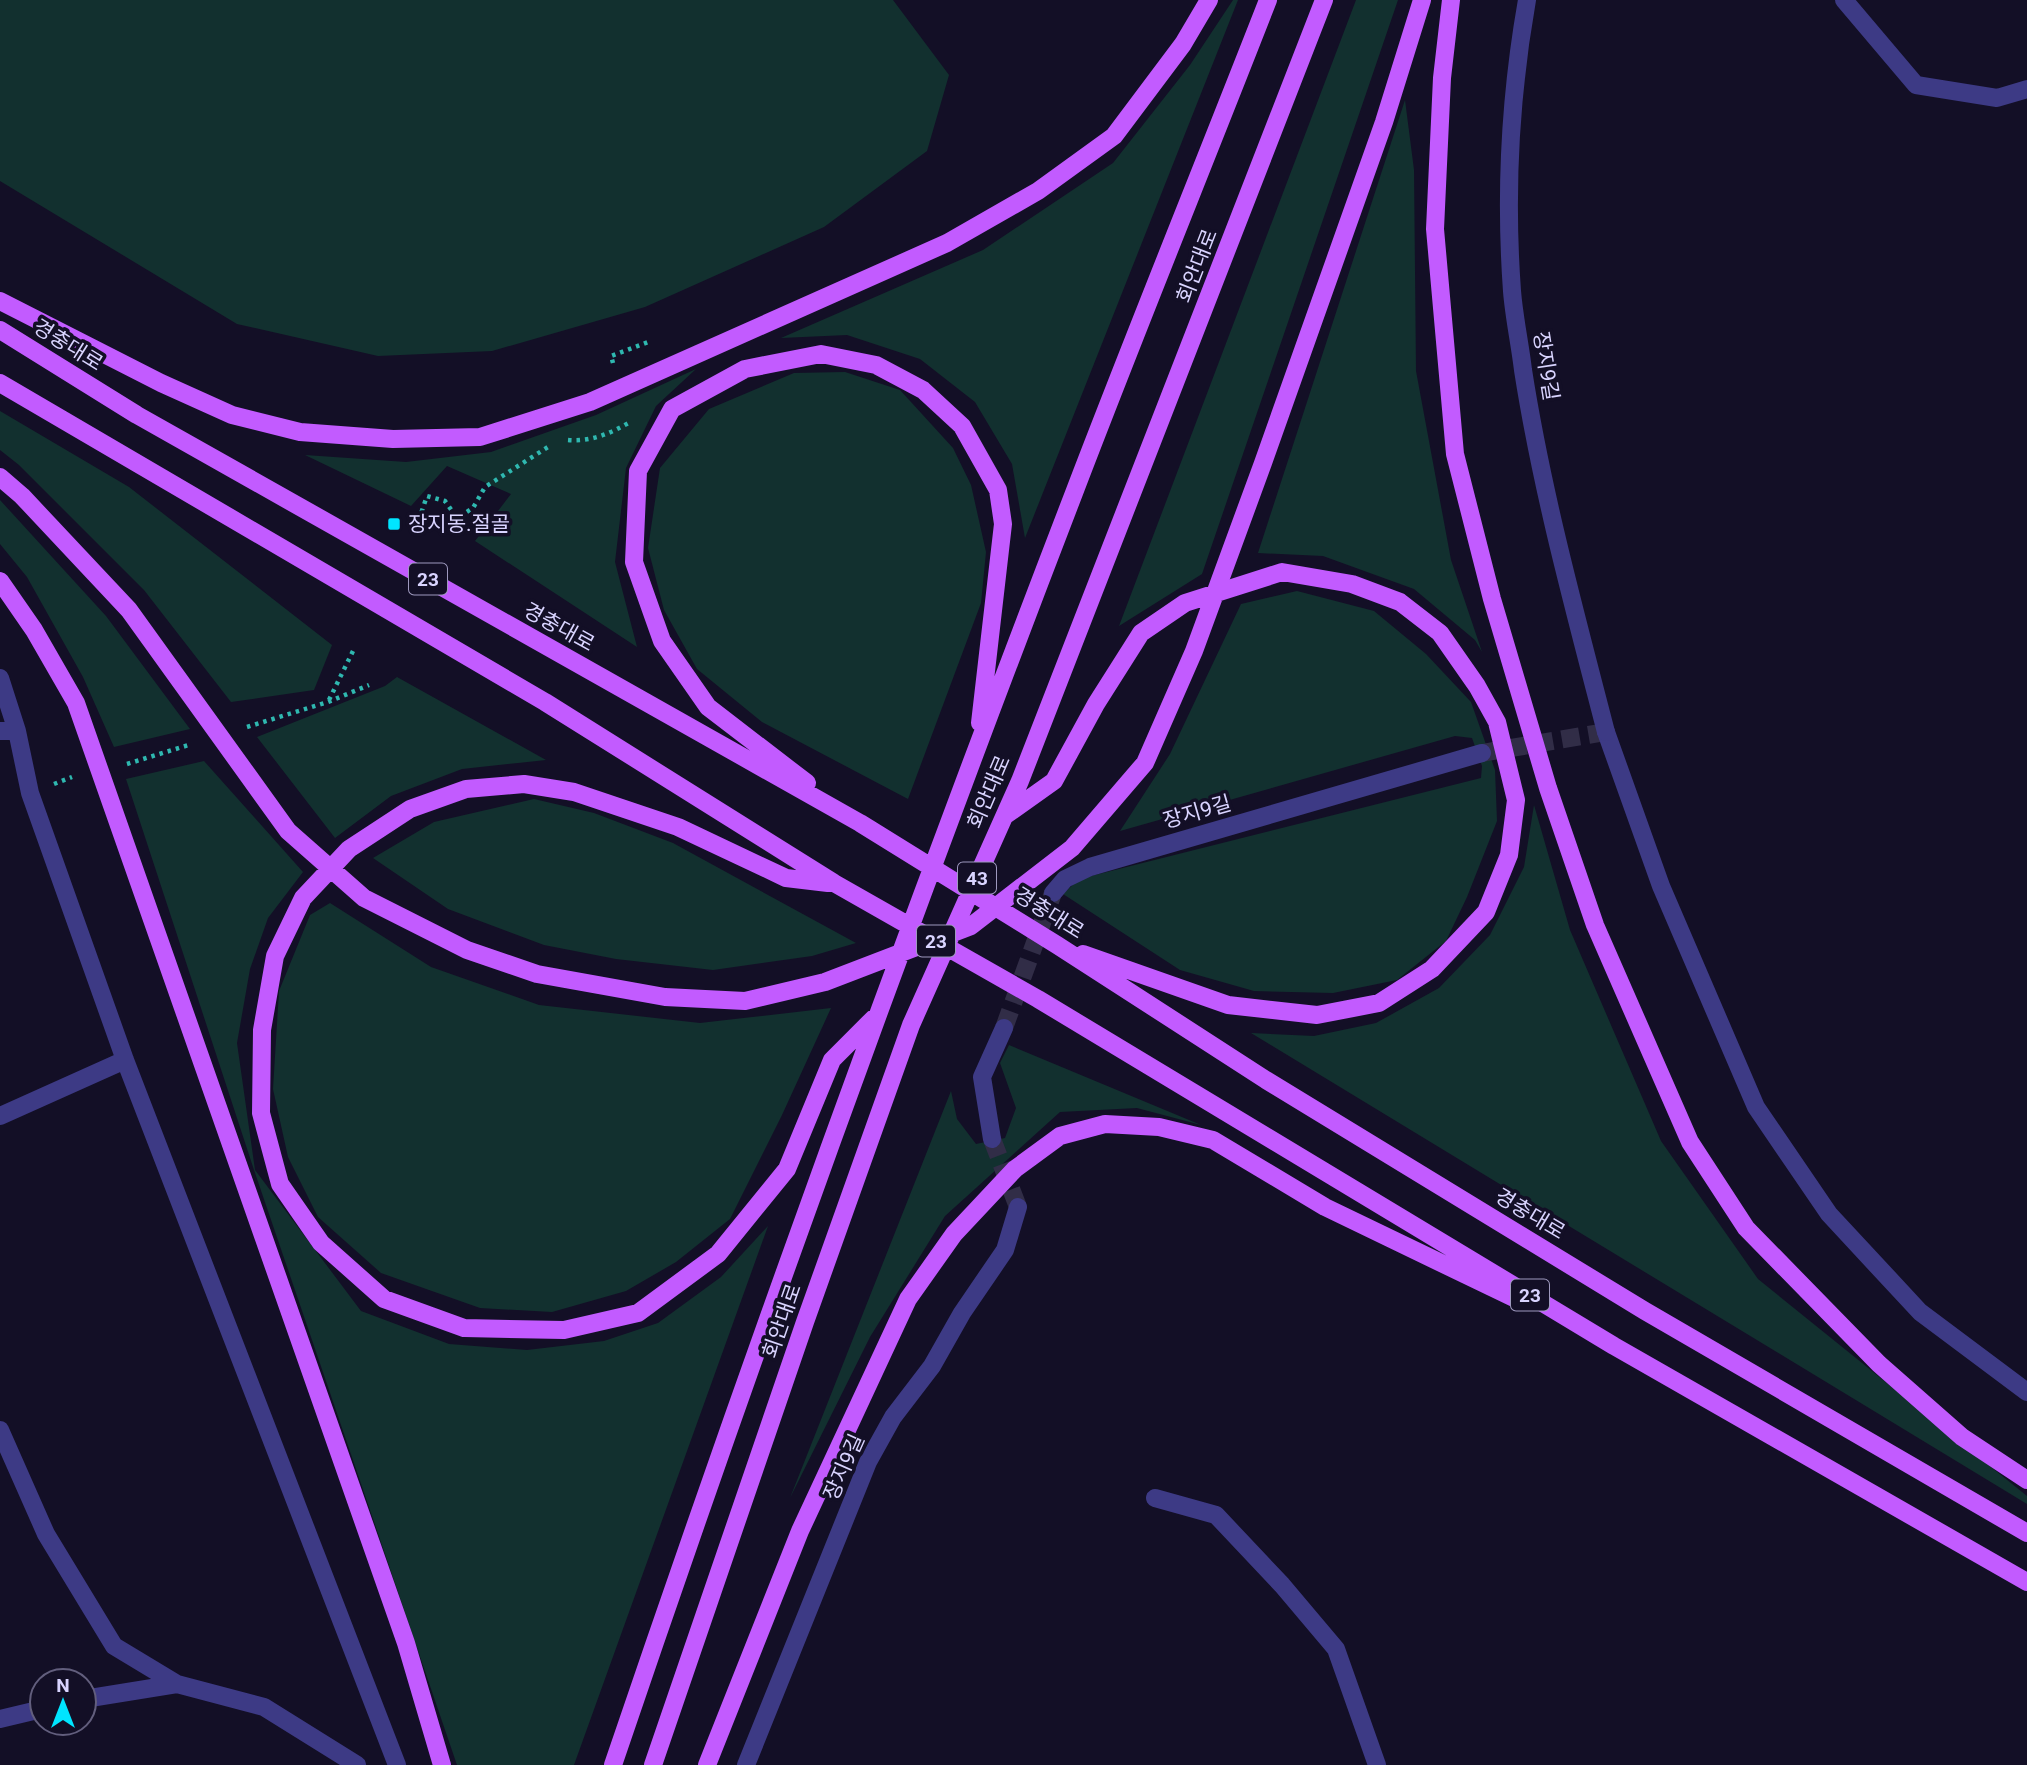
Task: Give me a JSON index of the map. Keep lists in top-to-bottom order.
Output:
{
  "streets": {
    "main road": [
      "회안대로",
      "경충대로",
      "23",
      "43"
    ],
    "street": ["장지9길"]
  },
  "places": {
    "transit": ["장지동.절골"]
  },
  "north": "top"
}
